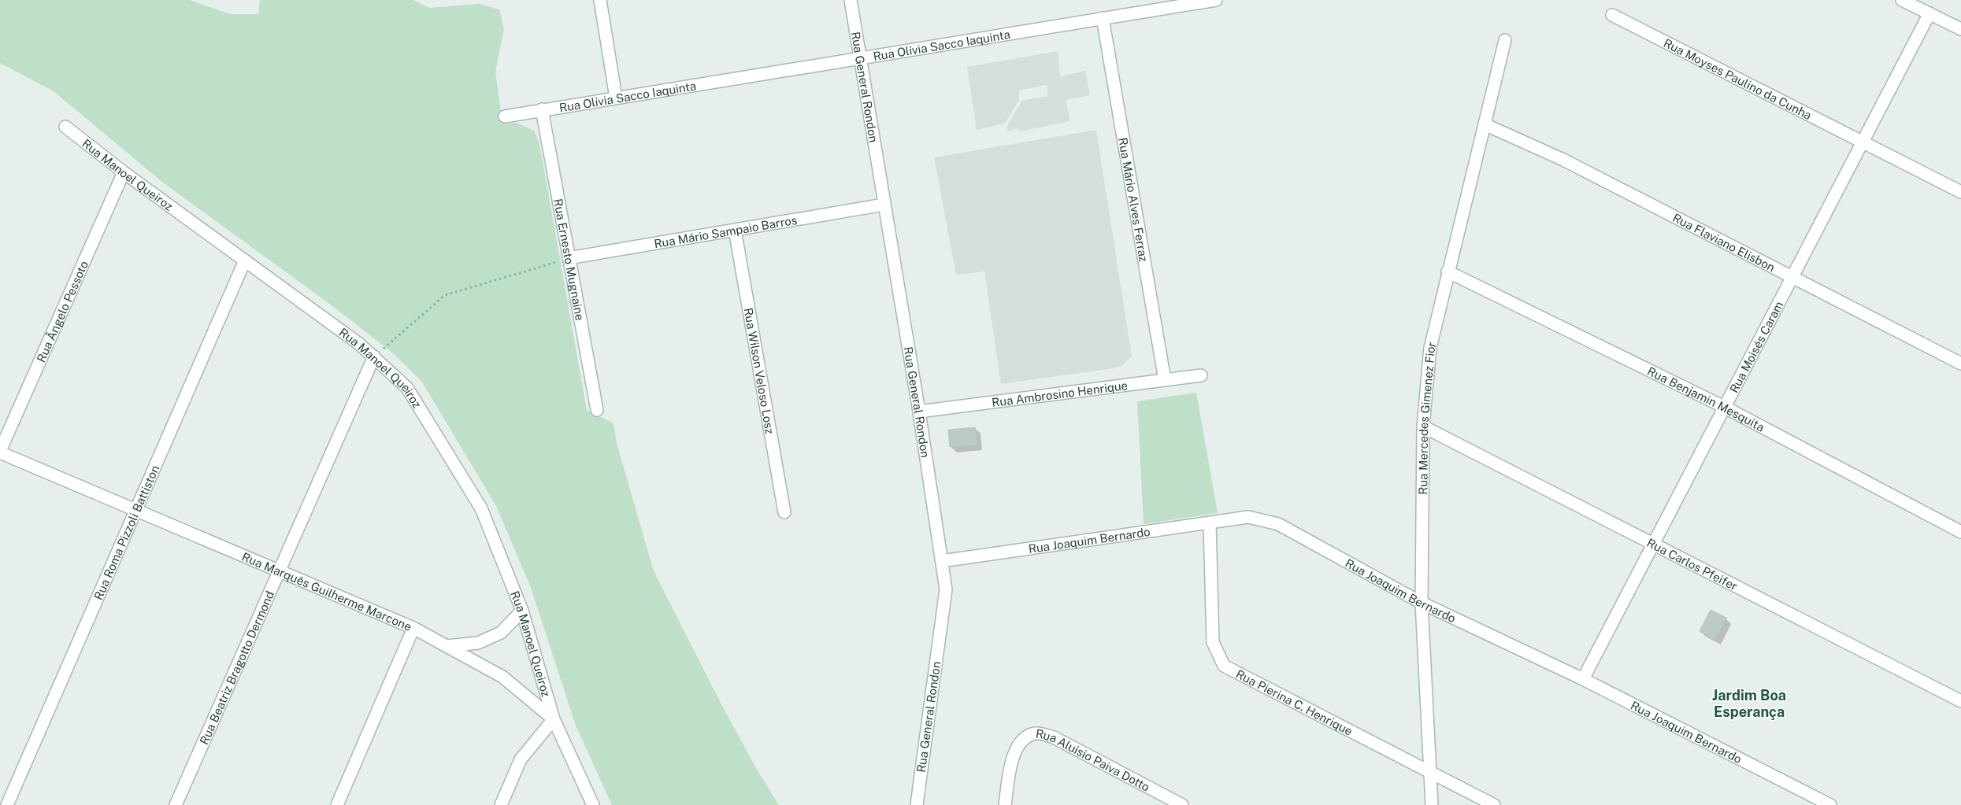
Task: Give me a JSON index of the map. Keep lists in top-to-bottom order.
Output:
{
  "streets": {
    "street": [
      "Rua Olívia Sacco Iaquinta",
      "Rua Moyses Paulino da Cunha",
      "Rua General Rondon",
      "Rua Manoel Queiroz",
      "Rua Mário Alves Ferraz",
      "Rua Mário Sampaio Barros",
      "Rua Flaviano Elisbon",
      "Rua Ernesto Mugnaine",
      "Rua Ângelo Pessoto",
      "Rua Moisés Caram",
      "Rua Wilson Veloso Losz",
      "Rua Ambrosino Henrique",
      "Rua Benjamin Mesquita",
      "Rua Mercedes Gimenez Fior",
      "Rua Roma Pizzoli Battiston",
      "Rua Joaquim Bernardo",
      "Rua Carlos Pfeifer",
      "Rua Marquês Guilherme Marcone",
      "Rua Beatriz Bragotto Dermond",
      "Rua Pierina C. Henrique",
      "Rua Aluisio Paiva Dotto"
    ]
  },
  "crossings": [
    ["Rua Olívia Sacco Iaquinta", "Rua General Rondon"],
    ["Rua Olívia Sacco Iaquinta", "Rua Mário Alves Ferraz"],
    ["Rua Olívia Sacco Iaquinta", "Rua Ernesto Mugnaine"],
    ["Rua Moyses Paulino da Cunha", "Rua Moisés Caram"],
    ["Rua General Rondon", "Rua Mário Sampaio Barros"],
    ["Rua General Rondon", "Rua Ambrosino Henrique"],
    ["Rua General Rondon", "Rua Joaquim Bernardo"],
    ["Rua Manoel Queiroz", "Rua Ângelo Pessoto"],
    ["Rua Manoel Queiroz", "Rua Roma Pizzoli Battiston"],
    ["Rua Manoel Queiroz", "Rua Marquês Guilherme Marcone"],
    ["Rua Manoel Queiroz", "Rua Beatriz Bragotto Dermond"],
    ["Rua Mário Alves Ferraz", "Rua Ambrosino Henrique"],
    ["Rua Mário Sampaio Barros", "Rua Ernesto Mugnaine"],
    ["Rua Mário Sampaio Barros", "Rua Wilson Veloso Losz"],
    ["Rua Flaviano Elisbon", "Rua Moisés Caram"],
    ["Rua Flaviano Elisbon", "Rua Mercedes Gimenez Fior"],
    ["Rua Ângelo Pessoto", "Rua Marquês Guilherme Marcone"],
    ["Rua Moisés Caram", "Rua Benjamin Mesquita"],
    ["Rua Moisés Caram", "Rua Joaquim Bernardo"],
    ["Rua Moisés Caram", "Rua Carlos Pfeifer"],
    ["Rua Benjamin Mesquita", "Rua Mercedes Gimenez Fior"],
    ["Rua Mercedes Gimenez Fior", "Rua Joaquim Bernardo"],
    ["Rua Mercedes Gimenez Fior", "Rua Carlos Pfeifer"],
    ["Rua Mercedes Gimenez Fior", "Rua Pierina C. Henrique"],
    ["Rua Roma Pizzoli Battiston", "Rua Marquês Guilherme Marcone"],
    ["Rua Joaquim Bernardo", "Rua Pierina C. Henrique"],
    ["Rua Marquês Guilherme Marcone", "Rua Beatriz Bragotto Dermond"]
  ],
  "districts": ["Jardim Boa Esperança"]
}
